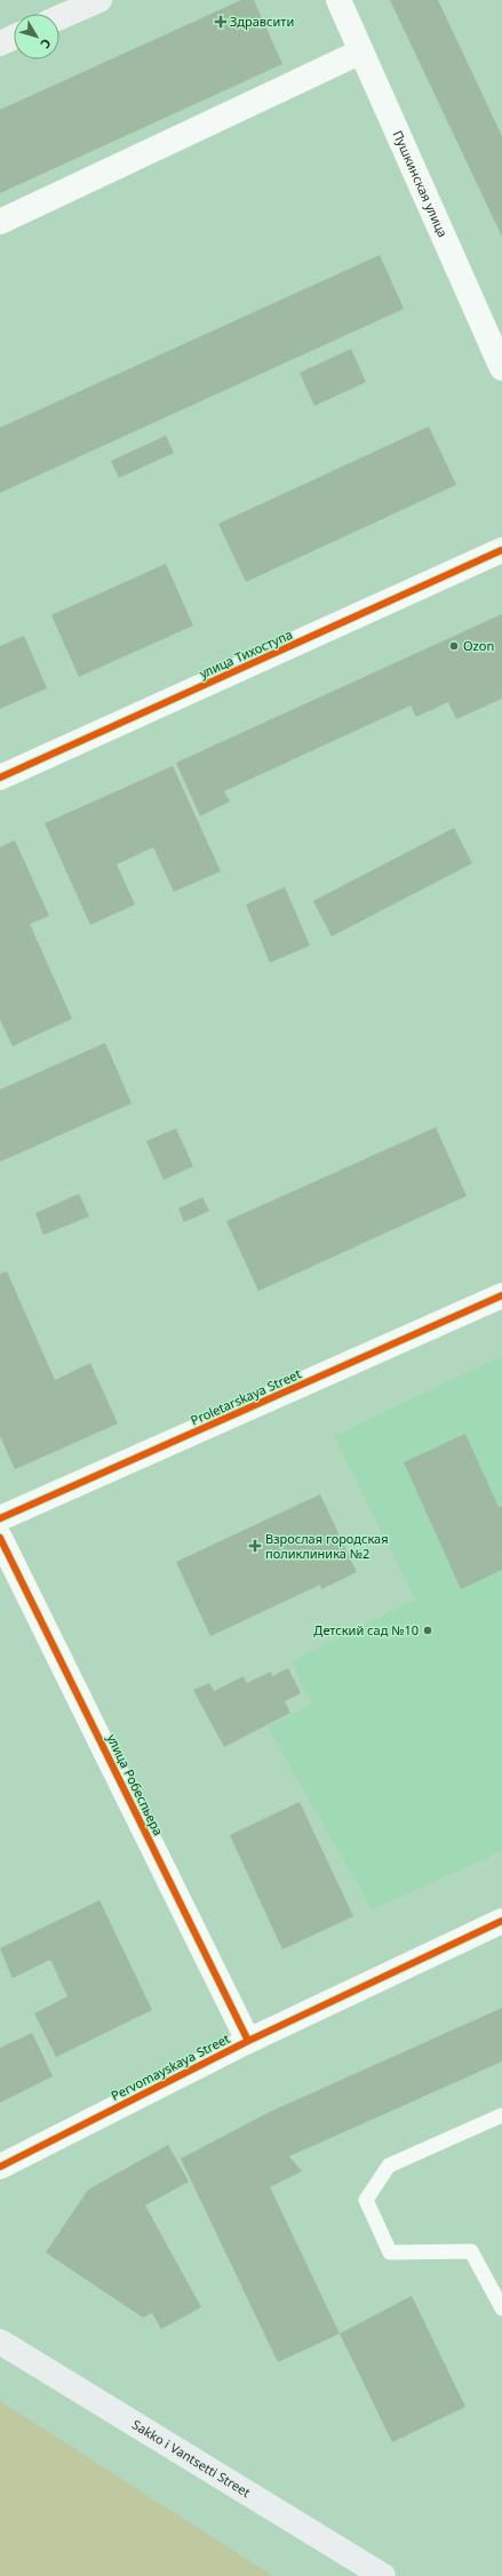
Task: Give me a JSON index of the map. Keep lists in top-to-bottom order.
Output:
{
  "streets": {
    "highway": ["Sakko i Vantsetti Street"],
    "street": [
      "Пушкинская улица",
      "улица Тихоступа",
      "Proletarskaya Street",
      "улица Робеспьера",
      "Pervomayskaya Street"
    ]
  },
  "crossings": [
    ["улица Робеспьера", "Pervomayskaya Street"]
  ],
  "places": {
    "health": ["Здравсити", "Взрослая городская поликлиника №2"],
    "other": ["Ozon", "Детский сад №10"]
  },
  "north": "bottom right"
}
